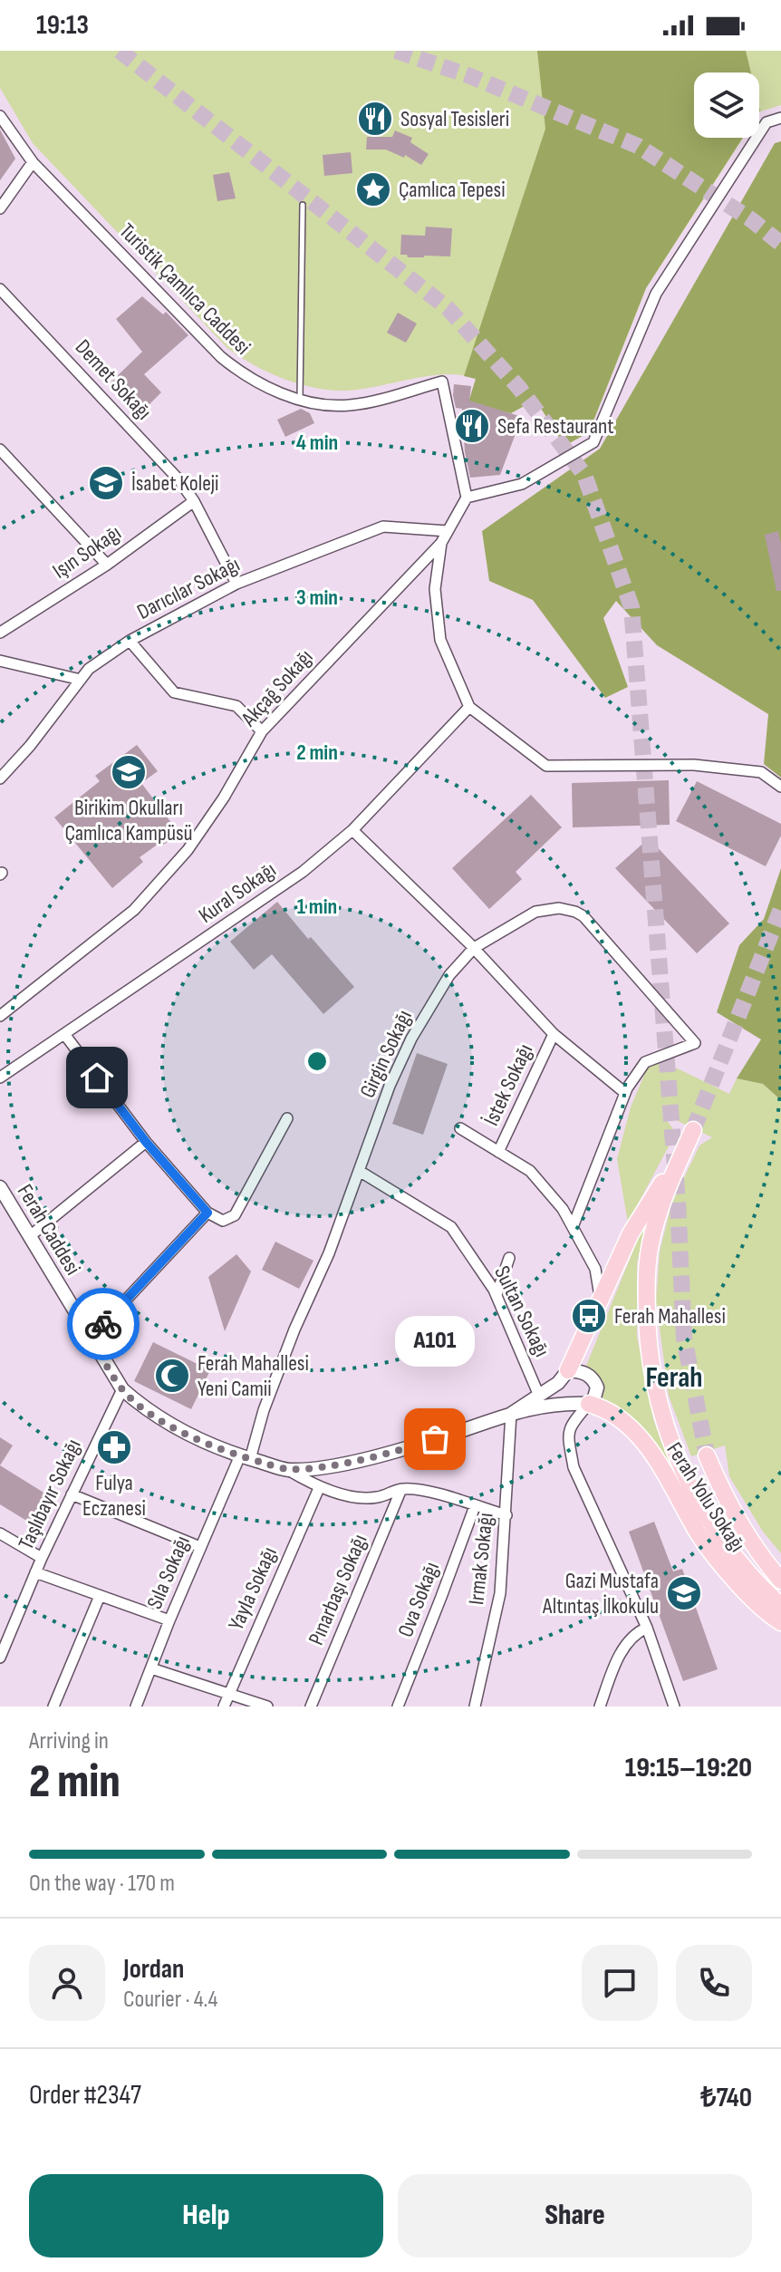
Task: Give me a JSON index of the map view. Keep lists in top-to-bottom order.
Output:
{
  "streets": {
    "main road": ["Ferah Yolu Sokağı"],
    "street": [
      "Turistik Çamlıca Caddesi",
      "Demet Sokağı",
      "Işın Sokağı",
      "Darıcılar Sokağı",
      "Akçağ Sokağı",
      "Kural Sokağı",
      "Girgin Sokağı",
      "İstek Sokağı",
      "Ferah Caddesi",
      "Sultan Sokağı",
      "Taşlıbayır Sokağı",
      "Irmak Sokağı",
      "Sıla Sokağı",
      "Yayla Sokağı",
      "Pınarbaşı Sokağı",
      "Ova Sokağı"
    ]
  },
  "crossings": [
    ["Demet Sokağı", "Işın Sokağı"],
    ["Demet Sokağı", "Darıcılar Sokağı"],
    ["Girgin Sokağı", "Ferah Caddesi"],
    ["Girgin Sokağı", "Sultan Sokağı"],
    ["Girgin Sokağı", "Sıla Sokağı"],
    ["Ferah Caddesi", "Taşlıbayır Sokağı"],
    ["Ferah Caddesi", "Ferah Yolu Sokağı"],
    ["Ferah Caddesi", "Irmak Sokağı"],
    ["Ferah Caddesi", "Sıla Sokağı"]
  ],
  "districts": ["Ferah"],
  "places": {
    "restaurant": ["Sosyal Tesisleri", "Sefa Restaurant"],
    "place": ["Çamlıca Tepesi"],
    "school or university": ["İsabet Koleji", "Birikim Okulları Çamlıca Kampüsü", "Gazi Mustafa Altıntaş İlkokulu"],
    "bus stop": ["Ferah Mahallesi"],
    "mosque": ["Ferah Mahallesi Yeni Camii"],
    "other": ["A101"],
    "pharmacy": ["Fulya Eczanesi"]
  },
  "page": {
    "status": "19:13",
    "bubble": "A101",
    "heading": ["2 min", "Arriving in", "19:15–19:20"],
    "panel": [
      "Jordan",
      "Courier · 4.4",
      "Order #2347",
      "₺740"
    ],
    "bar": "On the way · 170 m",
    "buttons": ["Help", "Share"]
  },
  "rings": [
    "4 min",
    "3 min",
    "2 min",
    "1 min"
  ]
}
